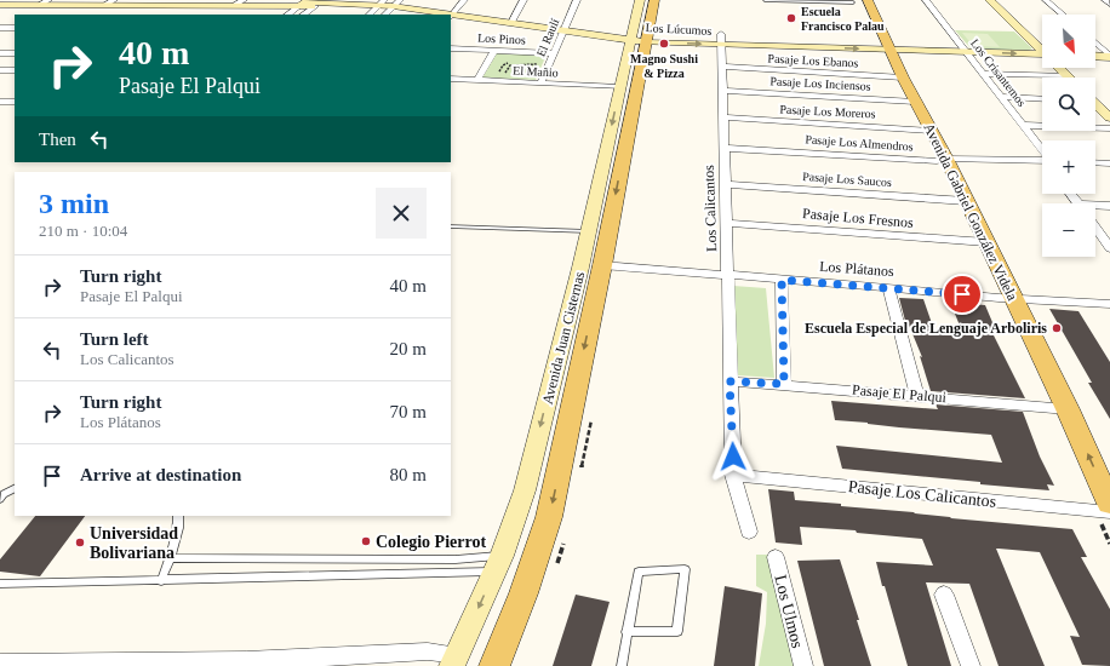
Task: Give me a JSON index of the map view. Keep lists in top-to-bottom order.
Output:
{
  "streets": {
    "main road": ["Avenida Gabriel González Videla", "Avenida Juan Cisternas"],
    "street": [
      "Los Lúcumos",
      "El Raulí",
      "Los Pinos",
      "Pasaje Los Ebanos",
      "El Mañio",
      "Los Crisantemos",
      "Pasaje Los Inciensos",
      "Pasaje Los Moreros",
      "Pasaje Los Almendros",
      "Pasaje Los Saucos",
      "Los Calicantos",
      "Pasaje Los Fresnos",
      "Los Plátanos",
      "Pasaje El Palqui",
      "Pasaje Los Calicantos",
      "Los Ulmos"
    ]
  },
  "crossings": [
    ["Los Lúcumos", "El Raulí"],
    ["Los Lúcumos", "Los Crisantemos"],
    ["Los Lúcumos", "Los Calicantos"],
    ["Los Lúcumos", "Avenida Gabriel González Videla"],
    ["Los Lúcumos", "Avenida Juan Cisternas"],
    ["El Raulí", "Los Pinos"],
    ["El Raulí", "El Mañio"],
    ["Pasaje Los Ebanos", "Los Calicantos"],
    ["Pasaje Los Ebanos", "Avenida Gabriel González Videla"],
    ["El Mañio", "Avenida Juan Cisternas"],
    ["Pasaje Los Inciensos", "Los Calicantos"],
    ["Pasaje Los Inciensos", "Avenida Gabriel González Videla"],
    ["Pasaje Los Moreros", "Los Calicantos"],
    ["Pasaje Los Moreros", "Avenida Gabriel González Videla"],
    ["Pasaje Los Almendros", "Los Calicantos"],
    ["Pasaje Los Almendros", "Avenida Gabriel González Videla"],
    ["Pasaje Los Saucos", "Los Calicantos"],
    ["Pasaje Los Saucos", "Avenida Gabriel González Videla"],
    ["Los Calicantos", "Pasaje Los Fresnos"],
    ["Los Calicantos", "Los Plátanos"],
    ["Los Calicantos", "Pasaje El Palqui"],
    ["Avenida Gabriel González Videla", "Pasaje Los Fresnos"],
    ["Avenida Gabriel González Videla", "Los Plátanos"],
    ["Avenida Gabriel González Videla", "Pasaje El Palqui"],
    ["Los Plátanos", "Avenida Juan Cisternas"]
  ],
  "one_way": ["Avenida Juan Cisternas"],
  "places": [
    "Escuela Francisco Palau",
    "Magno Sushi & Pizza",
    "Escuela Especial de Lenguaje Arboliris",
    "Colegio Pierrot",
    "Universidad Bolivariana"
  ],
  "north": "bottom right",
  "page": {
    "map_buttons": ["+", "−"],
    "turn": ["40 m", "Pasaje El Palqui"],
    "then": "Then",
    "heading": ["3 min", "210 m · 10:04"],
    "list": [
      {
        "name": "Turn right",
        "note": "Pasaje El Palqui",
        "value": "40 m"
      },
      {
        "name": "Turn left",
        "note": "Los Calicantos",
        "value": "20 m"
      },
      {
        "name": "Turn right",
        "note": "Los Plátanos",
        "value": "70 m"
      },
      {
        "name": "Arrive at destination",
        "value": "80 m"
      }
    ]
  }
}
